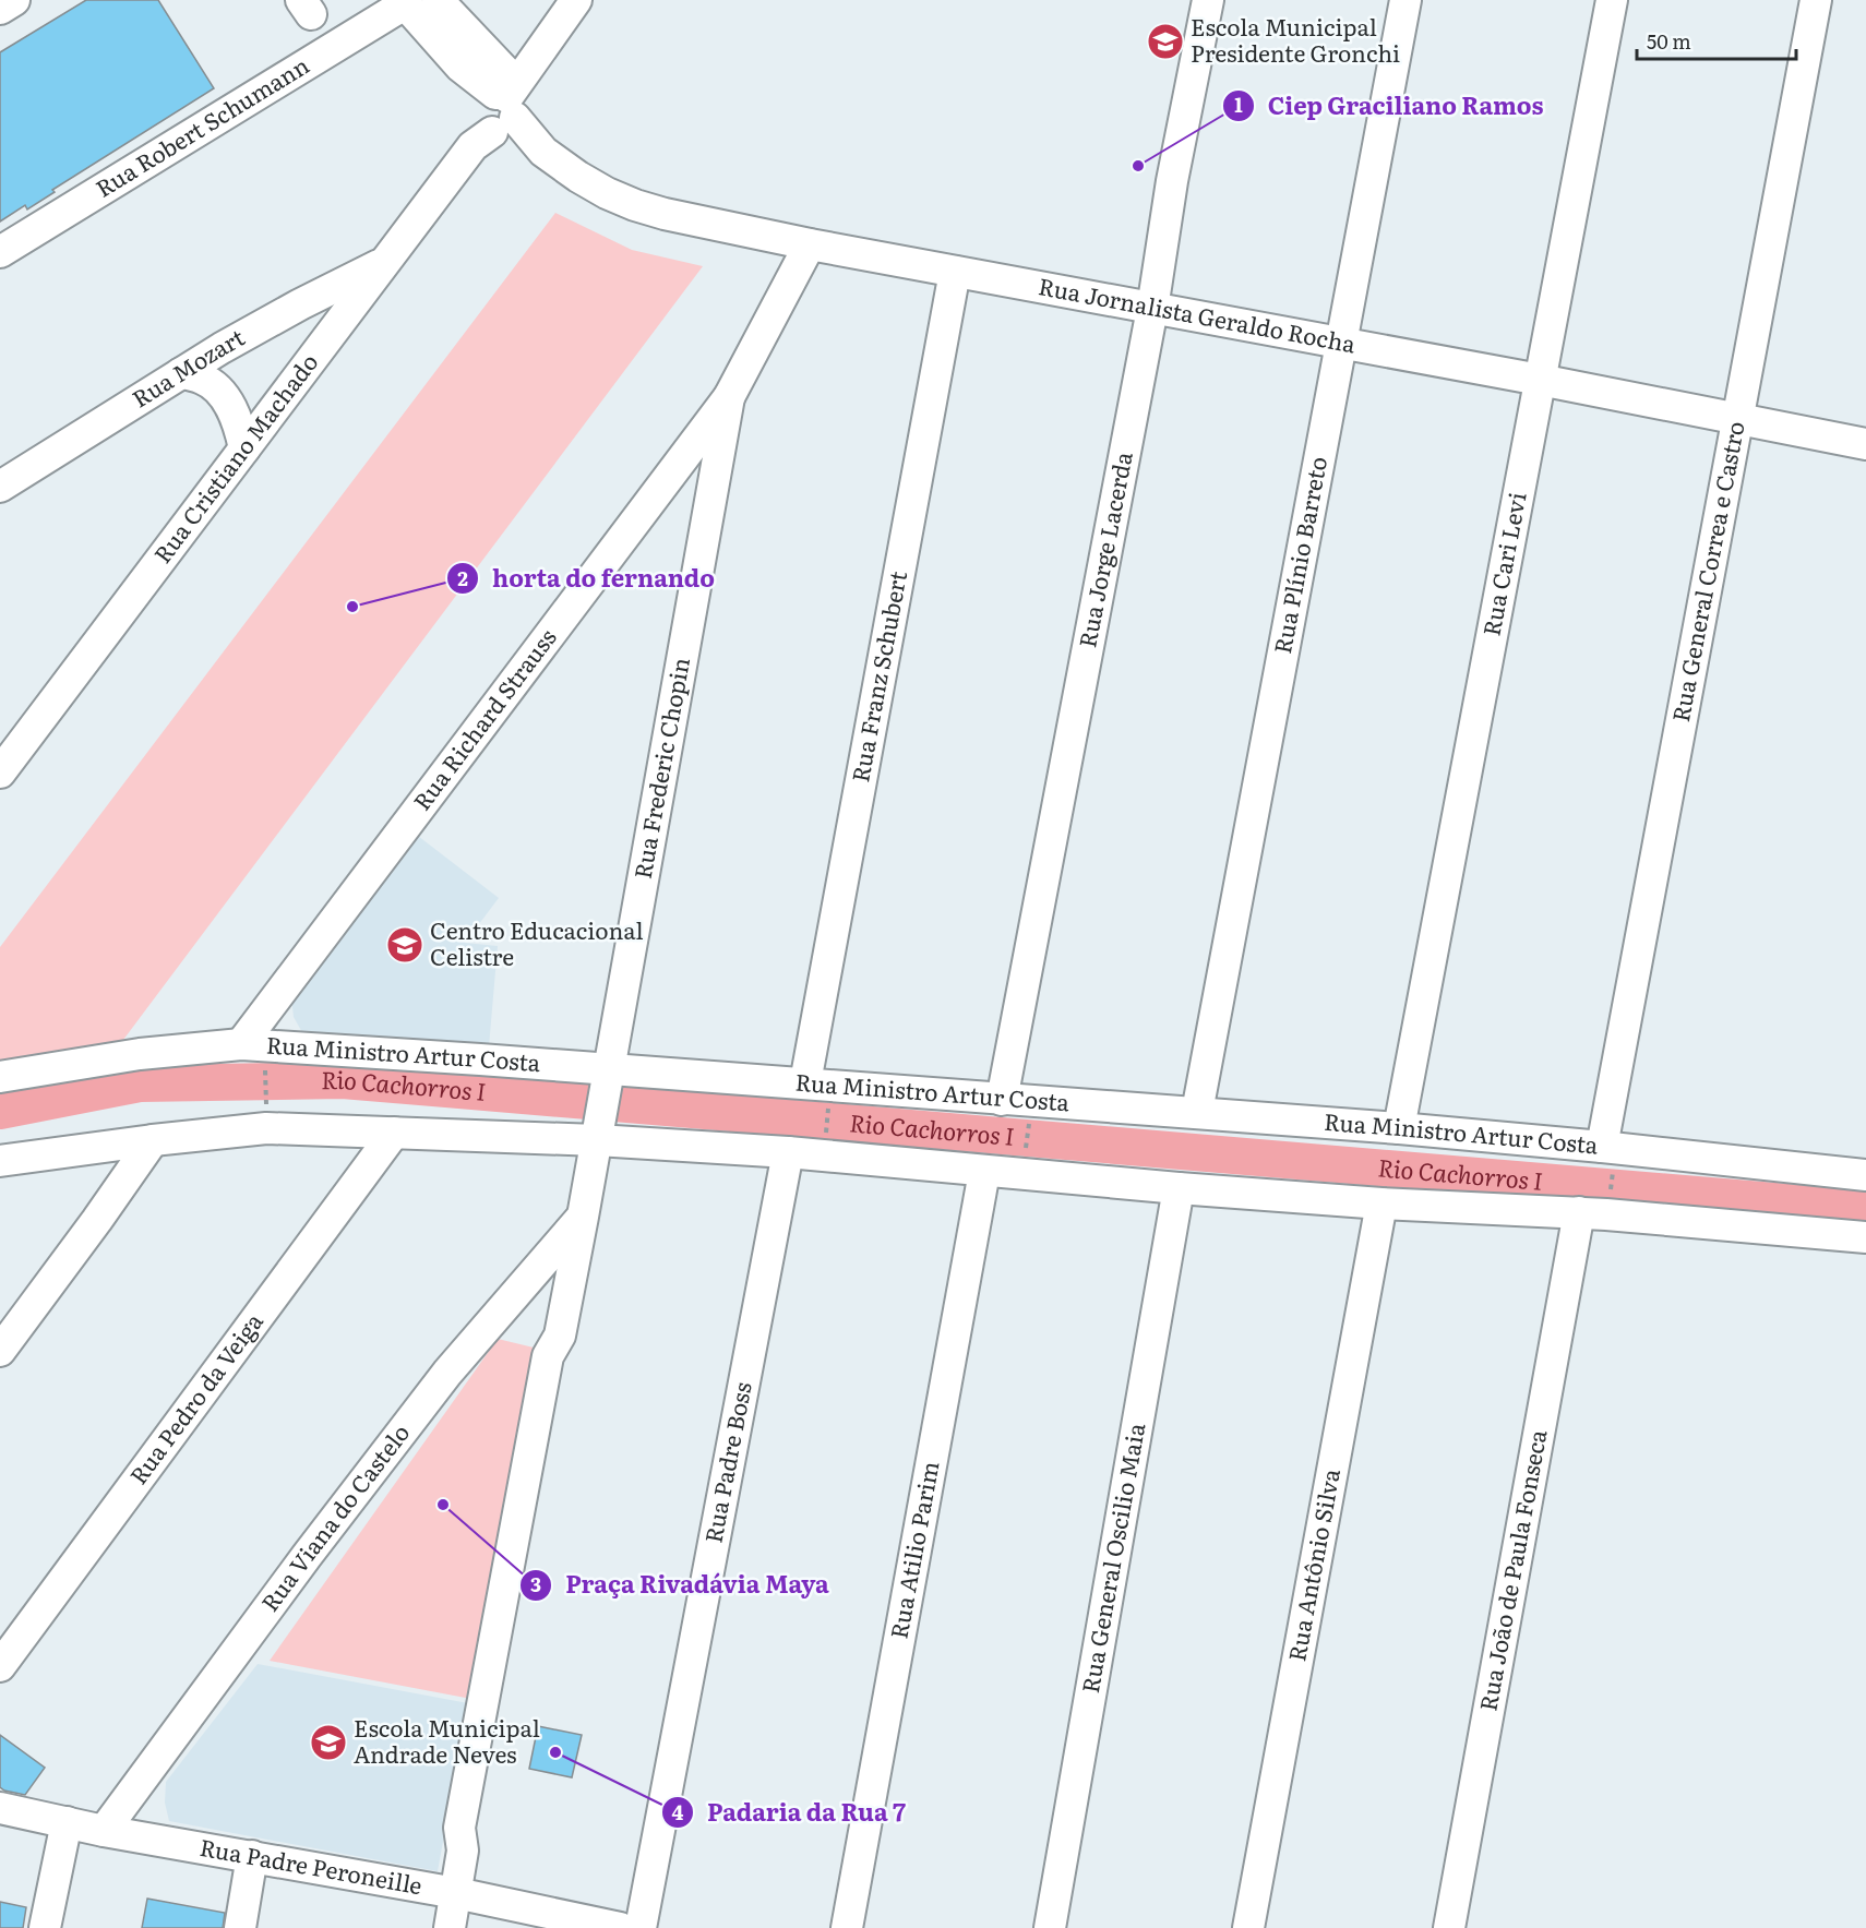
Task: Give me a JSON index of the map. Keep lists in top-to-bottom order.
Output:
{
  "streets": {
    "street": [
      "Rua Robert Schumann",
      "Rua Jornalista Geraldo Rocha",
      "Rua Mozart",
      "Rua Cristiano Machado",
      "Rua Jorge Lacerda",
      "Rua Plínio Barreto",
      "Rua Cari Levi",
      "Rua General Correa e Castro",
      "Rua Franz Schubert",
      "Rua Richard Strauss",
      "Rua Frederic Chopin",
      "Rua Ministro Artur Costa",
      "Rua Pedro da Veiga",
      "Rua Padre Boss",
      "Rua Viana do Castelo",
      "Rua Atilio Parim",
      "Rua General Oscilio Maia",
      "Rua Antônio Silva",
      "Rua João de Paula Fonseca",
      "Rua Padre Peroneille"
    ]
  },
  "crossings": [
    ["Rua Robert Schumann", "Rua Jornalista Geraldo Rocha"],
    ["Rua Jornalista Geraldo Rocha", "Rua Cristiano Machado"],
    ["Rua Jornalista Geraldo Rocha", "Rua Jorge Lacerda"],
    ["Rua Jornalista Geraldo Rocha", "Rua Plínio Barreto"],
    ["Rua Jornalista Geraldo Rocha", "Rua Cari Levi"],
    ["Rua Jornalista Geraldo Rocha", "Rua General Correa e Castro"],
    ["Rua Jornalista Geraldo Rocha", "Rua Franz Schubert"],
    ["Rua Jornalista Geraldo Rocha", "Rua Richard Strauss"],
    ["Rua Mozart", "Rua Cristiano Machado"],
    ["Rua Jorge Lacerda", "Rua Ministro Artur Costa"],
    ["Rua Plínio Barreto", "Rua Ministro Artur Costa"],
    ["Rua Cari Levi", "Rua Ministro Artur Costa"],
    ["Rua General Correa e Castro", "Rua Ministro Artur Costa"],
    ["Rua Franz Schubert", "Rua Ministro Artur Costa"],
    ["Rua Richard Strauss", "Rua Frederic Chopin"],
    ["Rua Richard Strauss", "Rua Ministro Artur Costa"],
    ["Rua Frederic Chopin", "Rua Ministro Artur Costa"],
    ["Rua Frederic Chopin", "Rua Viana do Castelo"],
    ["Rua Frederic Chopin", "Rua Padre Peroneille"],
    ["Rua Viana do Castelo", "Rua Padre Peroneille"]
  ],
  "water": ["Rio Cachorros I"],
  "places": {
    "school or university": ["Escola Municipal Presidente Gronchi", "Centro Educacional Celistre", "Escola Municipal Andrade Neves"],
    "other": [
      "Ciep Graciliano Ramos",
      "horta do fernando",
      "Praça Rivadávia Maya",
      "Padaria da Rua 7"
    ]
  },
  "scale_bar": "50 m"
}
